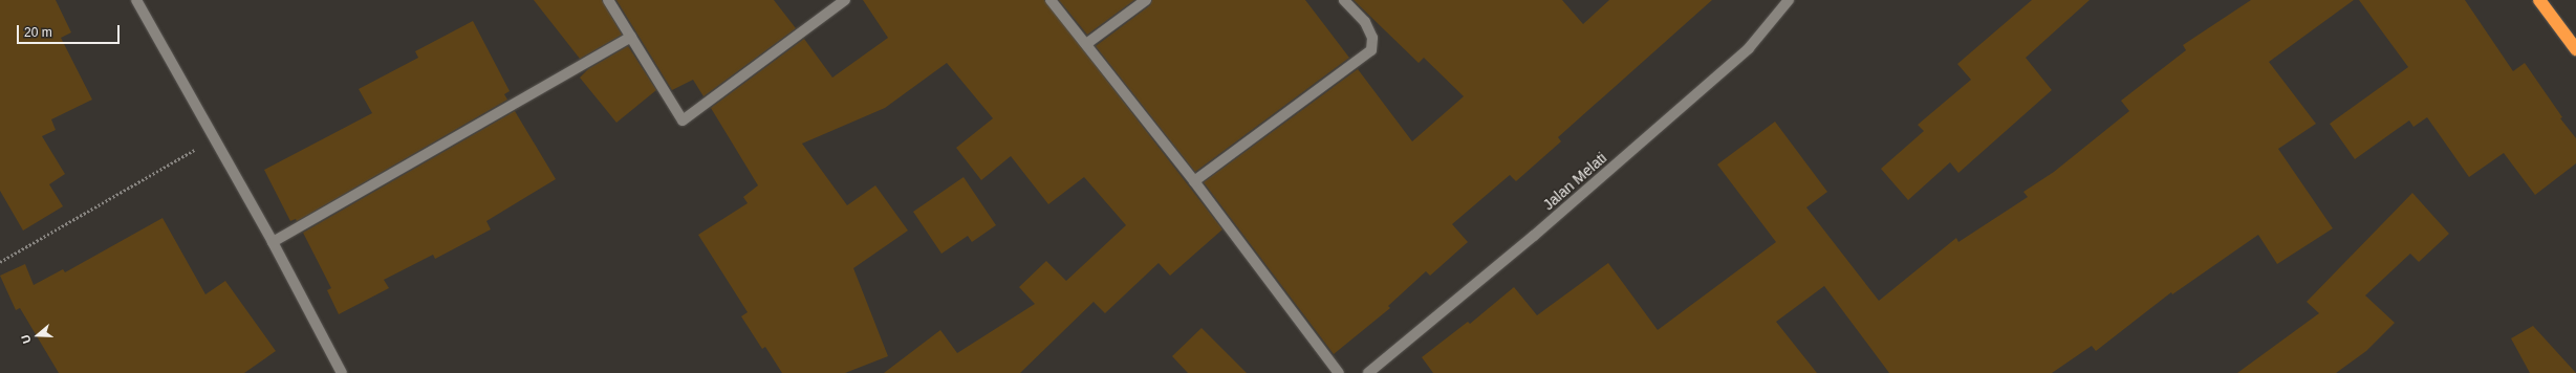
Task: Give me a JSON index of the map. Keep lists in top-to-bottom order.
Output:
{
  "streets": {
    "street": ["Jalan Melati"]
  },
  "scale_bar": "20 m",
  "north": "left"
}
